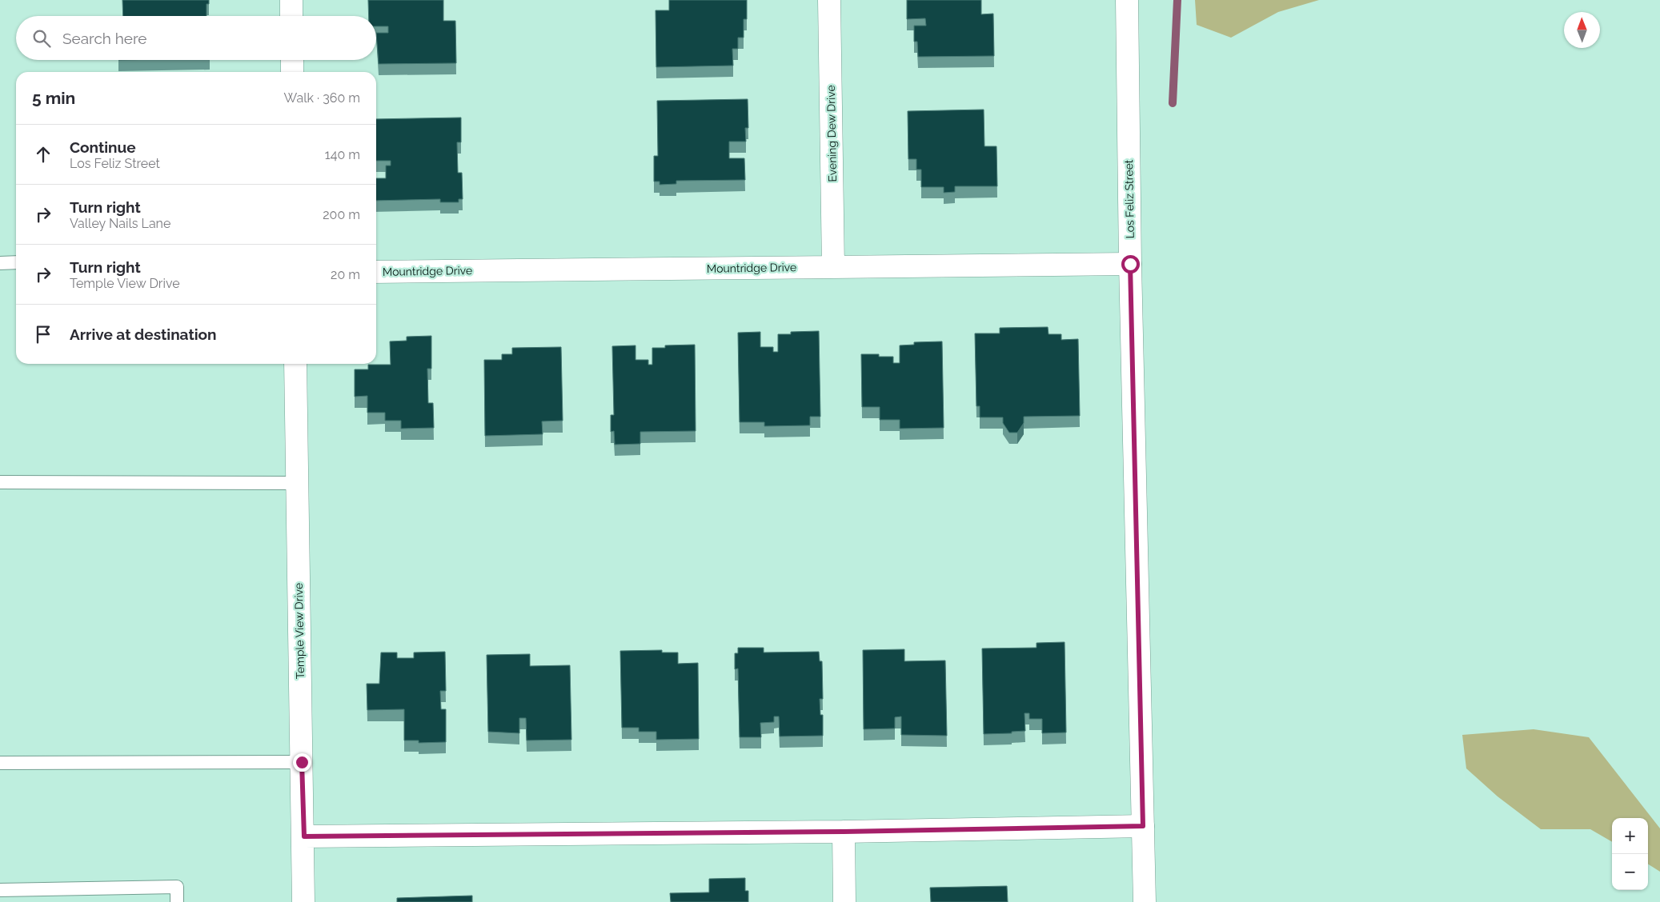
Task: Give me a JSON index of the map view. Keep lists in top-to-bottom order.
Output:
{
  "streets": {
    "street": [
      "Evening Dew Drive",
      "Los Feliz Street",
      "Mountridge Drive",
      "Temple View Drive"
    ]
  },
  "crossings": [
    ["Evening Dew Drive", "Mountridge Drive"],
    ["Los Feliz Street", "Mountridge Drive"]
  ],
  "north": "top",
  "page": {
    "search": "Search here",
    "heading": ["5 min", "Walk · 360 m"],
    "list": [
      ["Continue", "Los Feliz Street", "140 m"],
      ["Turn right", "Valley Nails Lane", "200 m"],
      ["Turn right", "Temple View Drive", "20 m"],
      "Arrive at destination"
    ],
    "map_buttons": ["+", "−"]
  }
}
